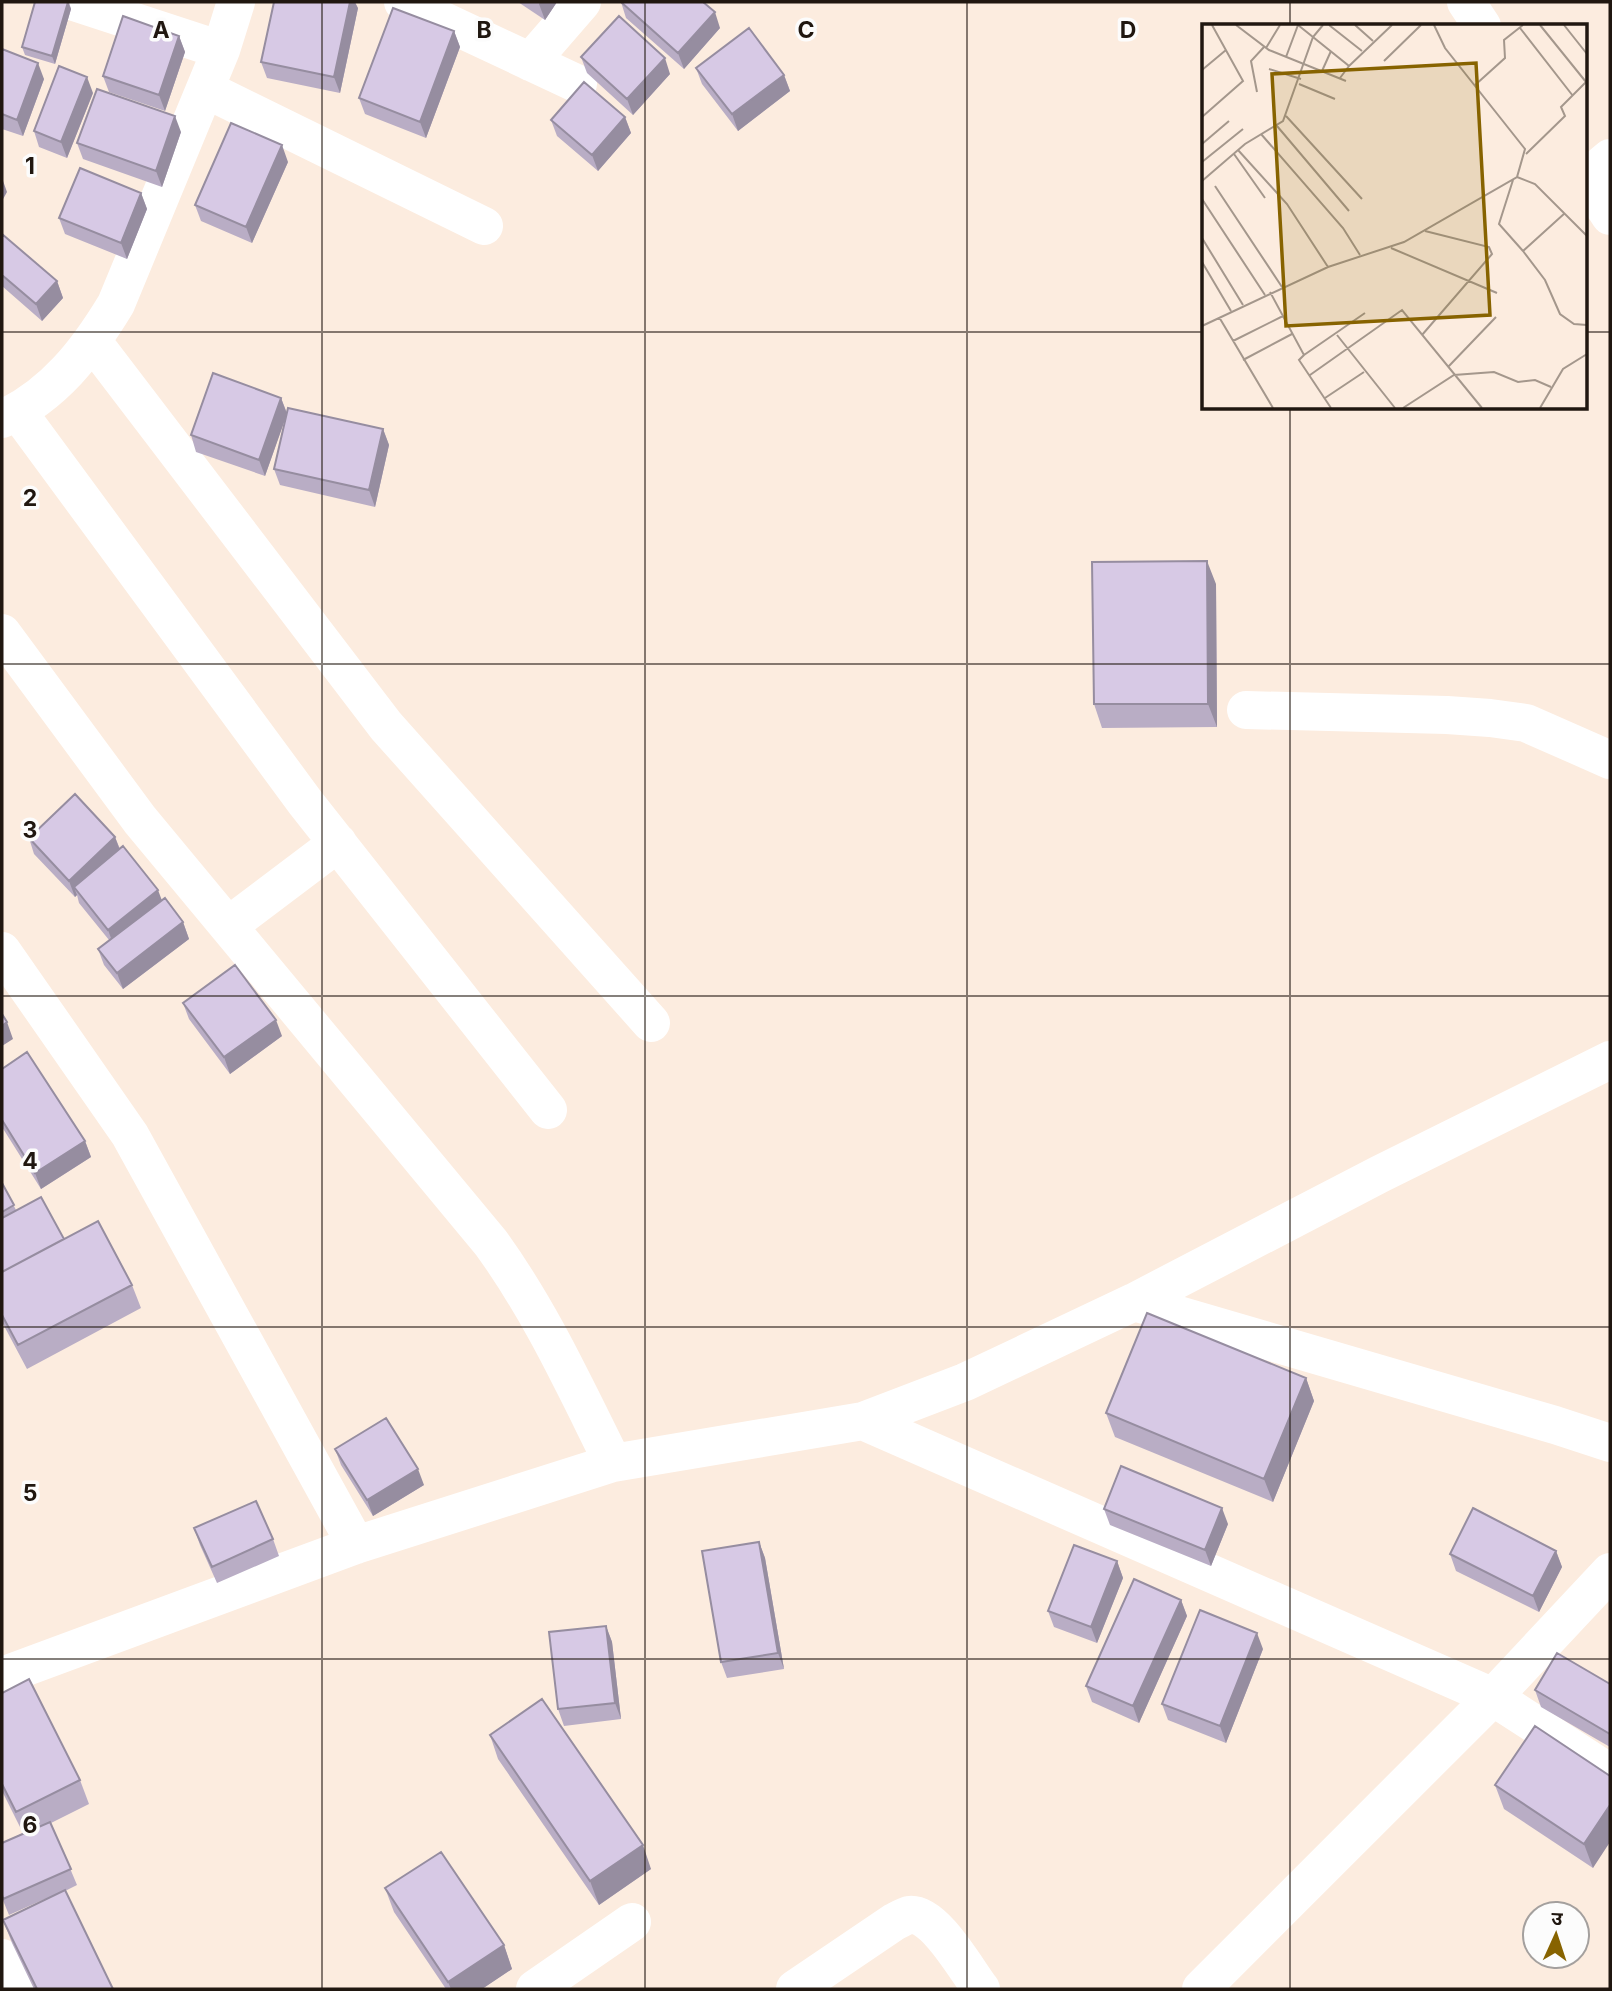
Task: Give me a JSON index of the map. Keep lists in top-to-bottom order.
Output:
{
  "north": "top",
  "grid": {
    "columns": [
      "A",
      "B",
      "C",
      "D"
    ],
    "rows": [
      "1",
      "2",
      "3",
      "4",
      "5",
      "6"
    ]
  }
}
